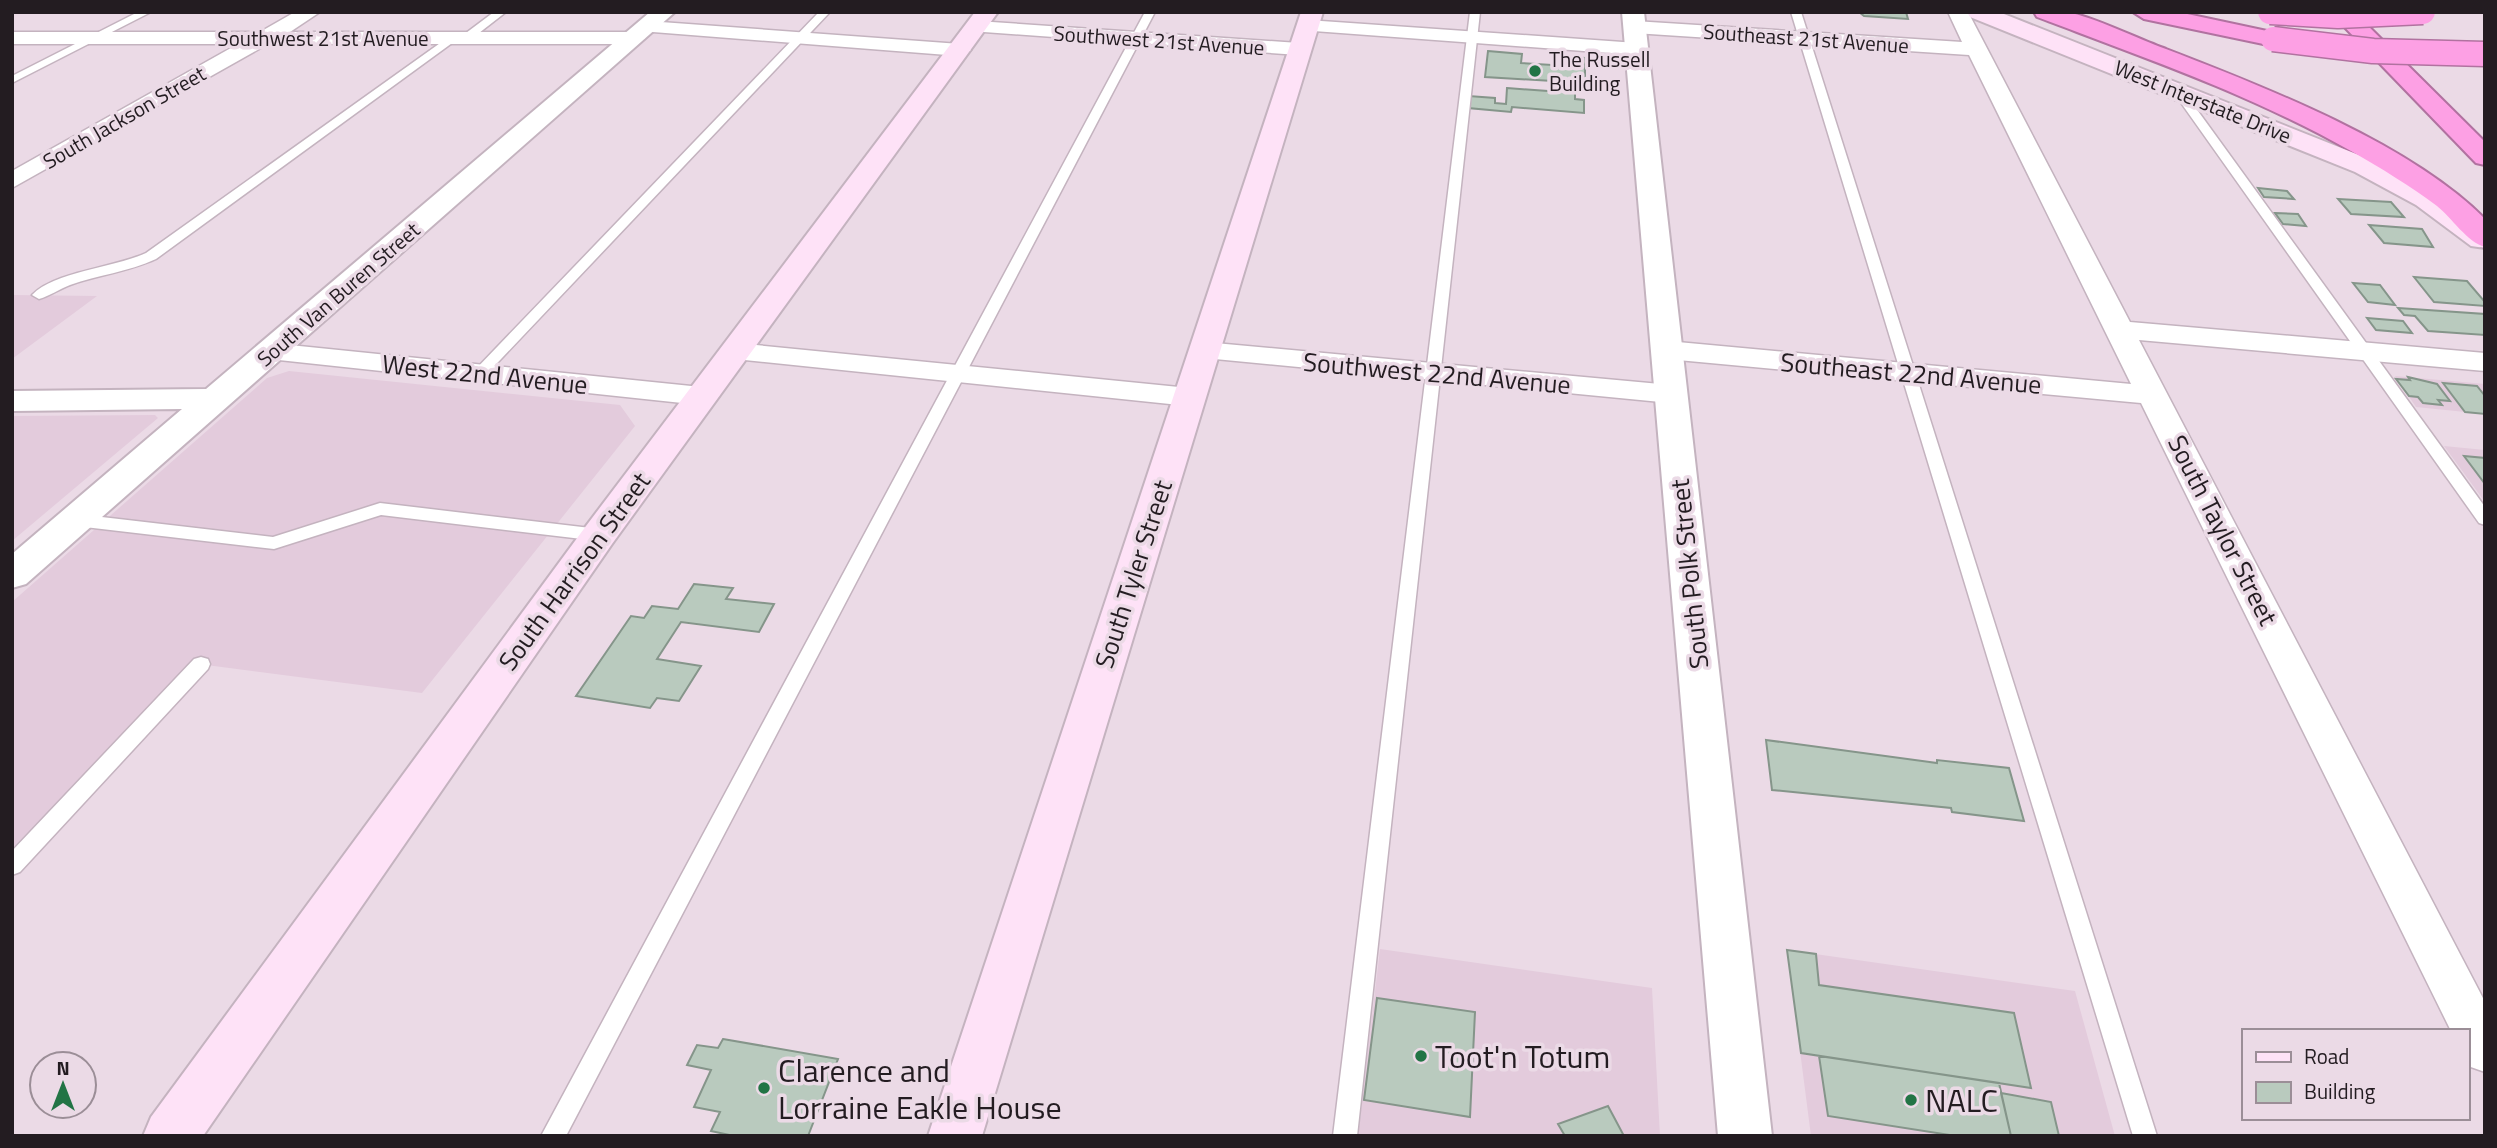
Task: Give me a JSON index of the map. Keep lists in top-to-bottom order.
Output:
{
  "streets": {
    "main road": ["West Interstate Drive", "South Harrison Street", "South Tyler Street"],
    "street": [
      "Southwest 21st Avenue",
      "Southeast 21st Avenue",
      "South Jackson Street",
      "South Van Buren Street",
      "Southwest 22nd Avenue",
      "Southeast 22nd Avenue",
      "West 22nd Avenue",
      "South Taylor Street",
      "South Polk Street"
    ]
  },
  "crossings": [
    ["Southwest 21st Avenue", "Southeast 21st Avenue"],
    ["Southwest 21st Avenue", "South Jackson Street"],
    ["Southwest 21st Avenue", "South Van Buren Street"],
    ["Southwest 21st Avenue", "South Harrison Street"],
    ["Southwest 21st Avenue", "South Tyler Street"],
    ["Southwest 21st Avenue", "South Polk Street"],
    ["Southeast 21st Avenue", "West Interstate Drive"],
    ["Southeast 21st Avenue", "South Taylor Street"],
    ["Southeast 21st Avenue", "South Polk Street"],
    ["West Interstate Drive", "South Taylor Street"],
    ["South Van Buren Street", "West 22nd Avenue"],
    ["Southwest 22nd Avenue", "South Tyler Street"],
    ["Southwest 22nd Avenue", "South Polk Street"],
    ["Southeast 22nd Avenue", "South Taylor Street"],
    ["Southeast 22nd Avenue", "South Polk Street"],
    ["West 22nd Avenue", "South Harrison Street"]
  ],
  "places": [
    "The Russell Building",
    "Toot'n Totum",
    "Clarence and Lorraine Eakle House",
    "NALC"
  ],
  "legend": ["Road", "Building"],
  "north": "top"
}
